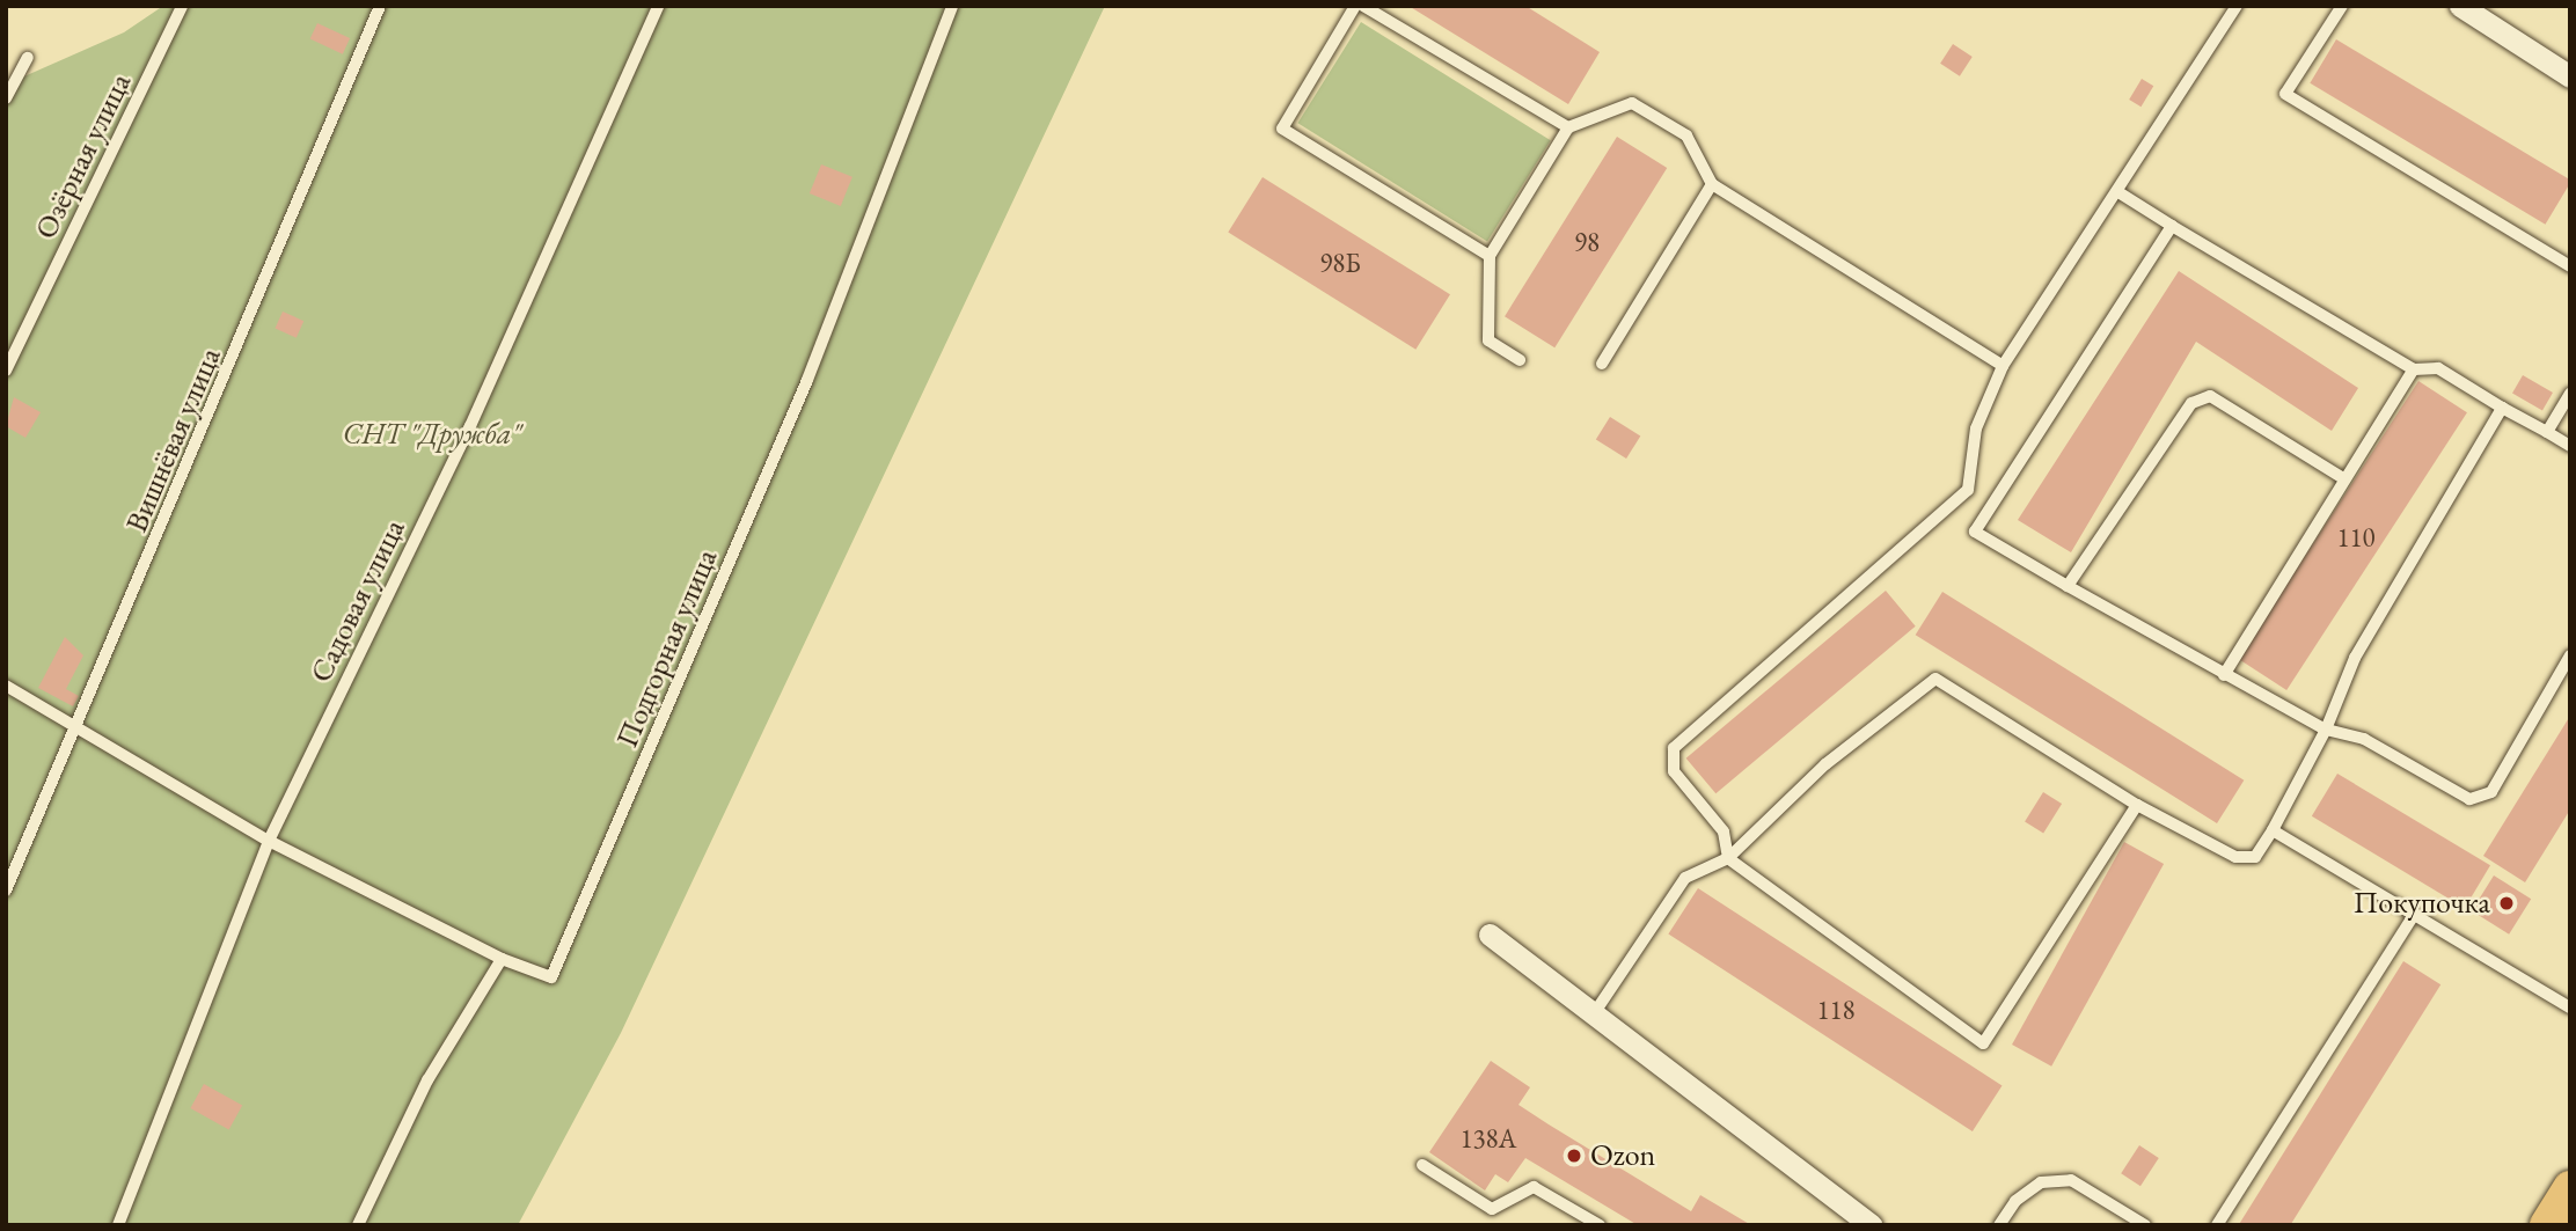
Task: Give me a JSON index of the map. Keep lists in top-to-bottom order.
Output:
{
  "streets": {
    "lane": [
      "Озёрная улица",
      "Вишнёвая улица",
      "Садовая улица",
      "Подгорная улица"
    ]
  },
  "parks": ["СНТ \"Дружба\""],
  "places": ["Покупочка", "Ozon"],
  "house_numbers": [
    "98",
    "98Б",
    "110",
    "118",
    "138А"
  ]
}
